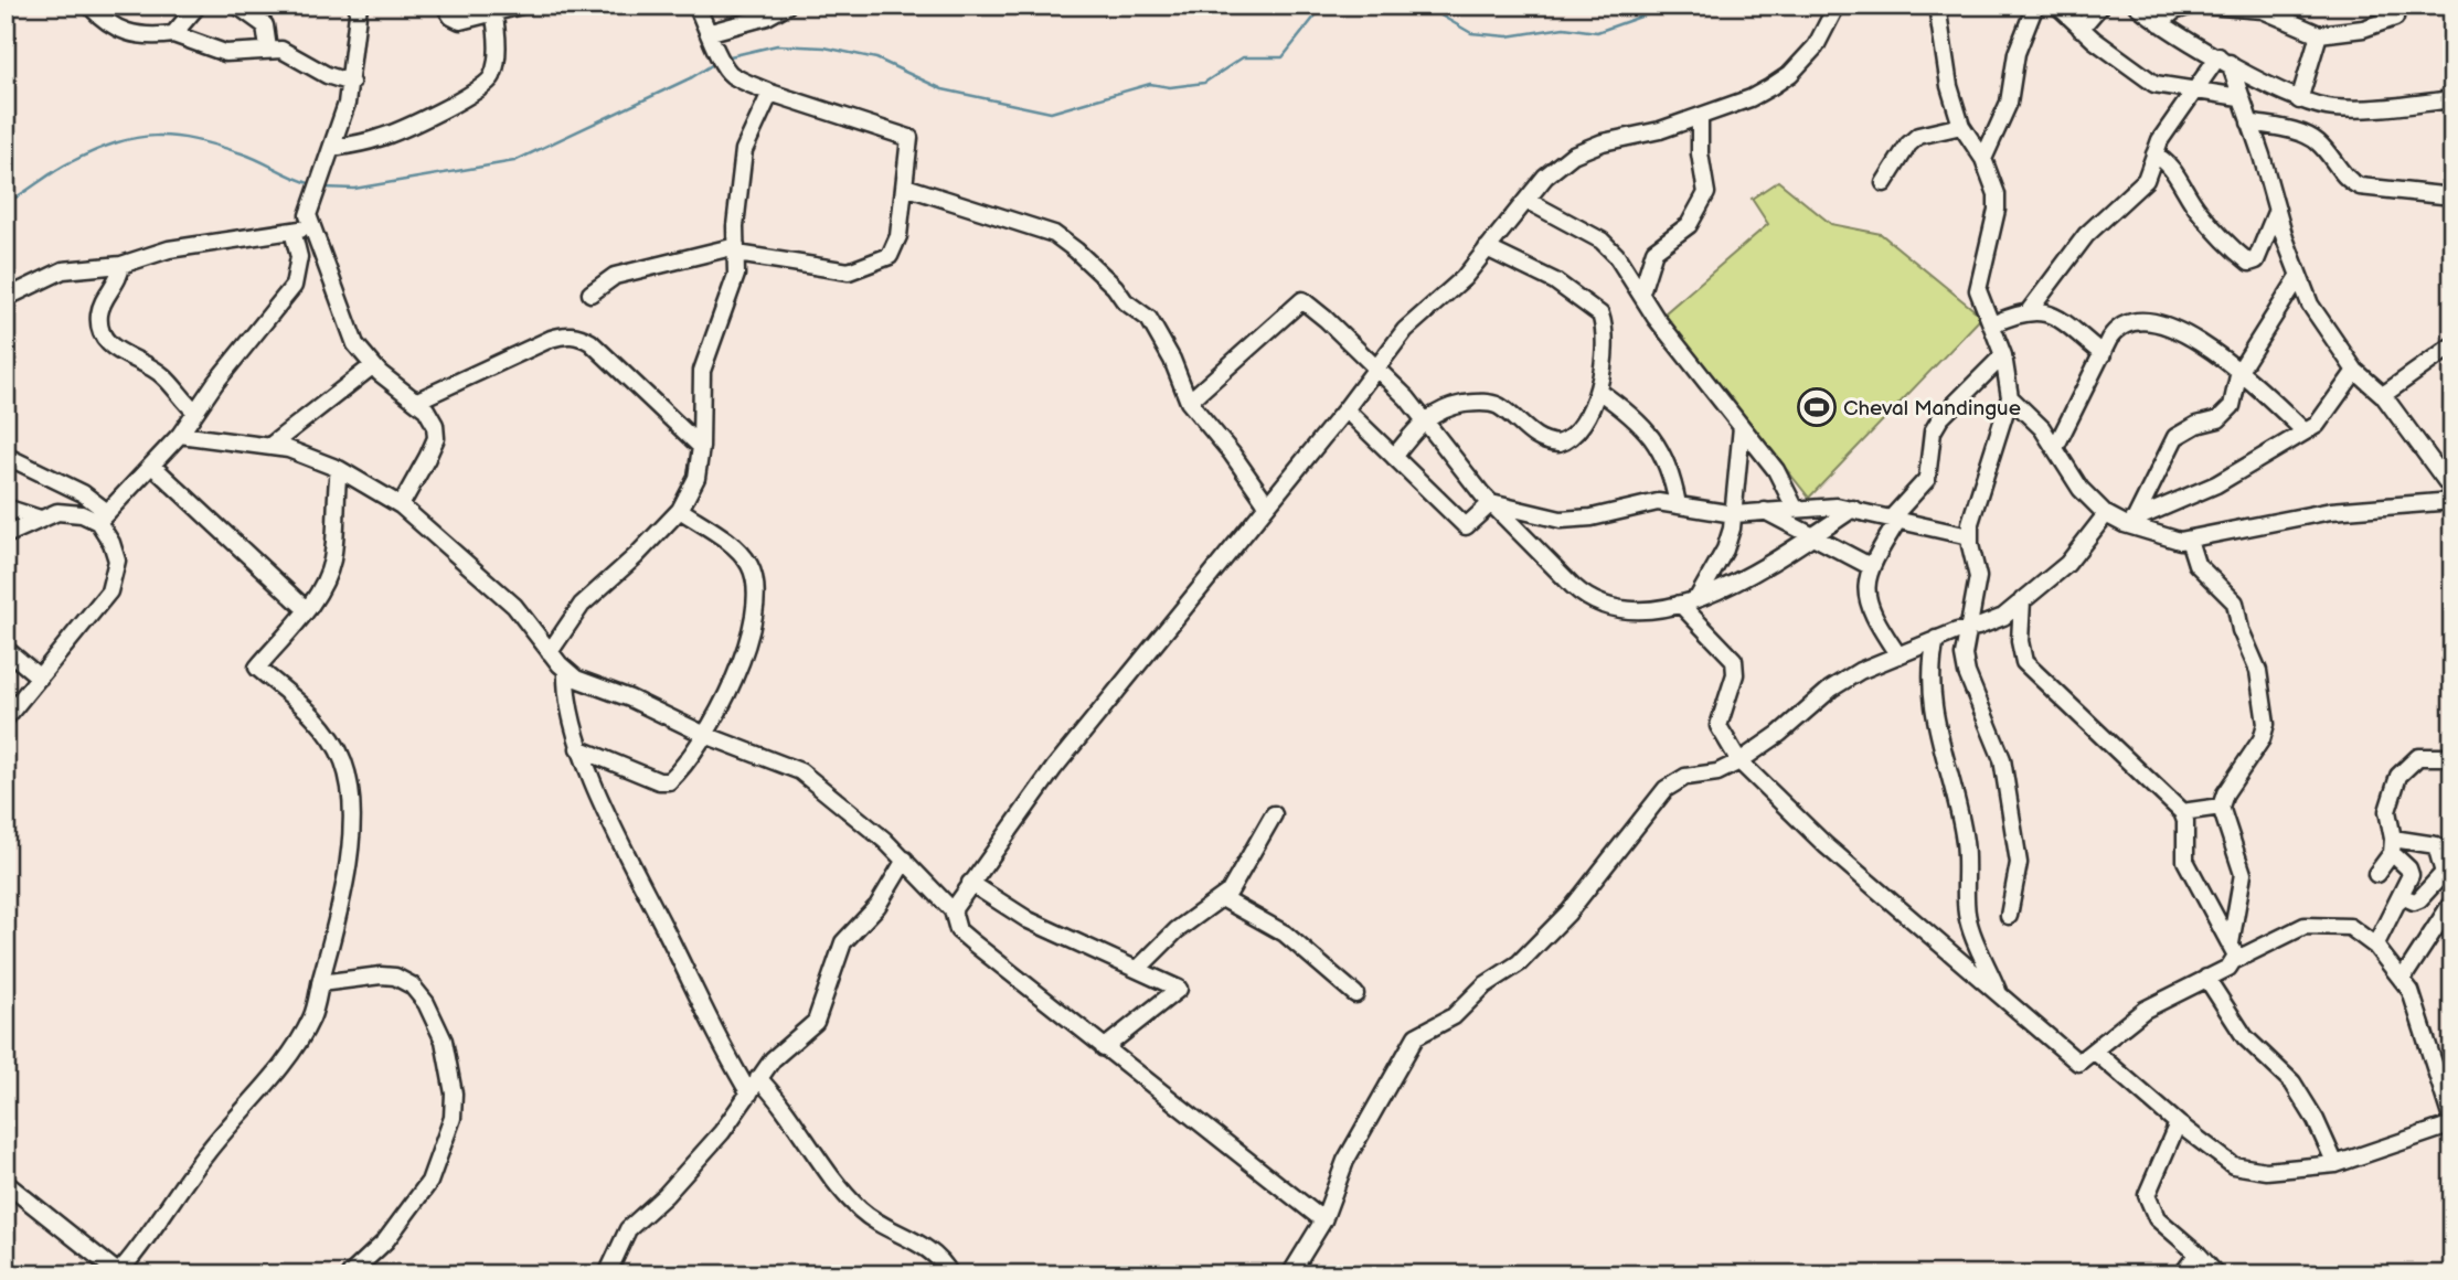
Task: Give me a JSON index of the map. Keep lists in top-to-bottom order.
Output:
{
  "places": {
    "sports": ["Cheval Mandingue"]
  }
}
